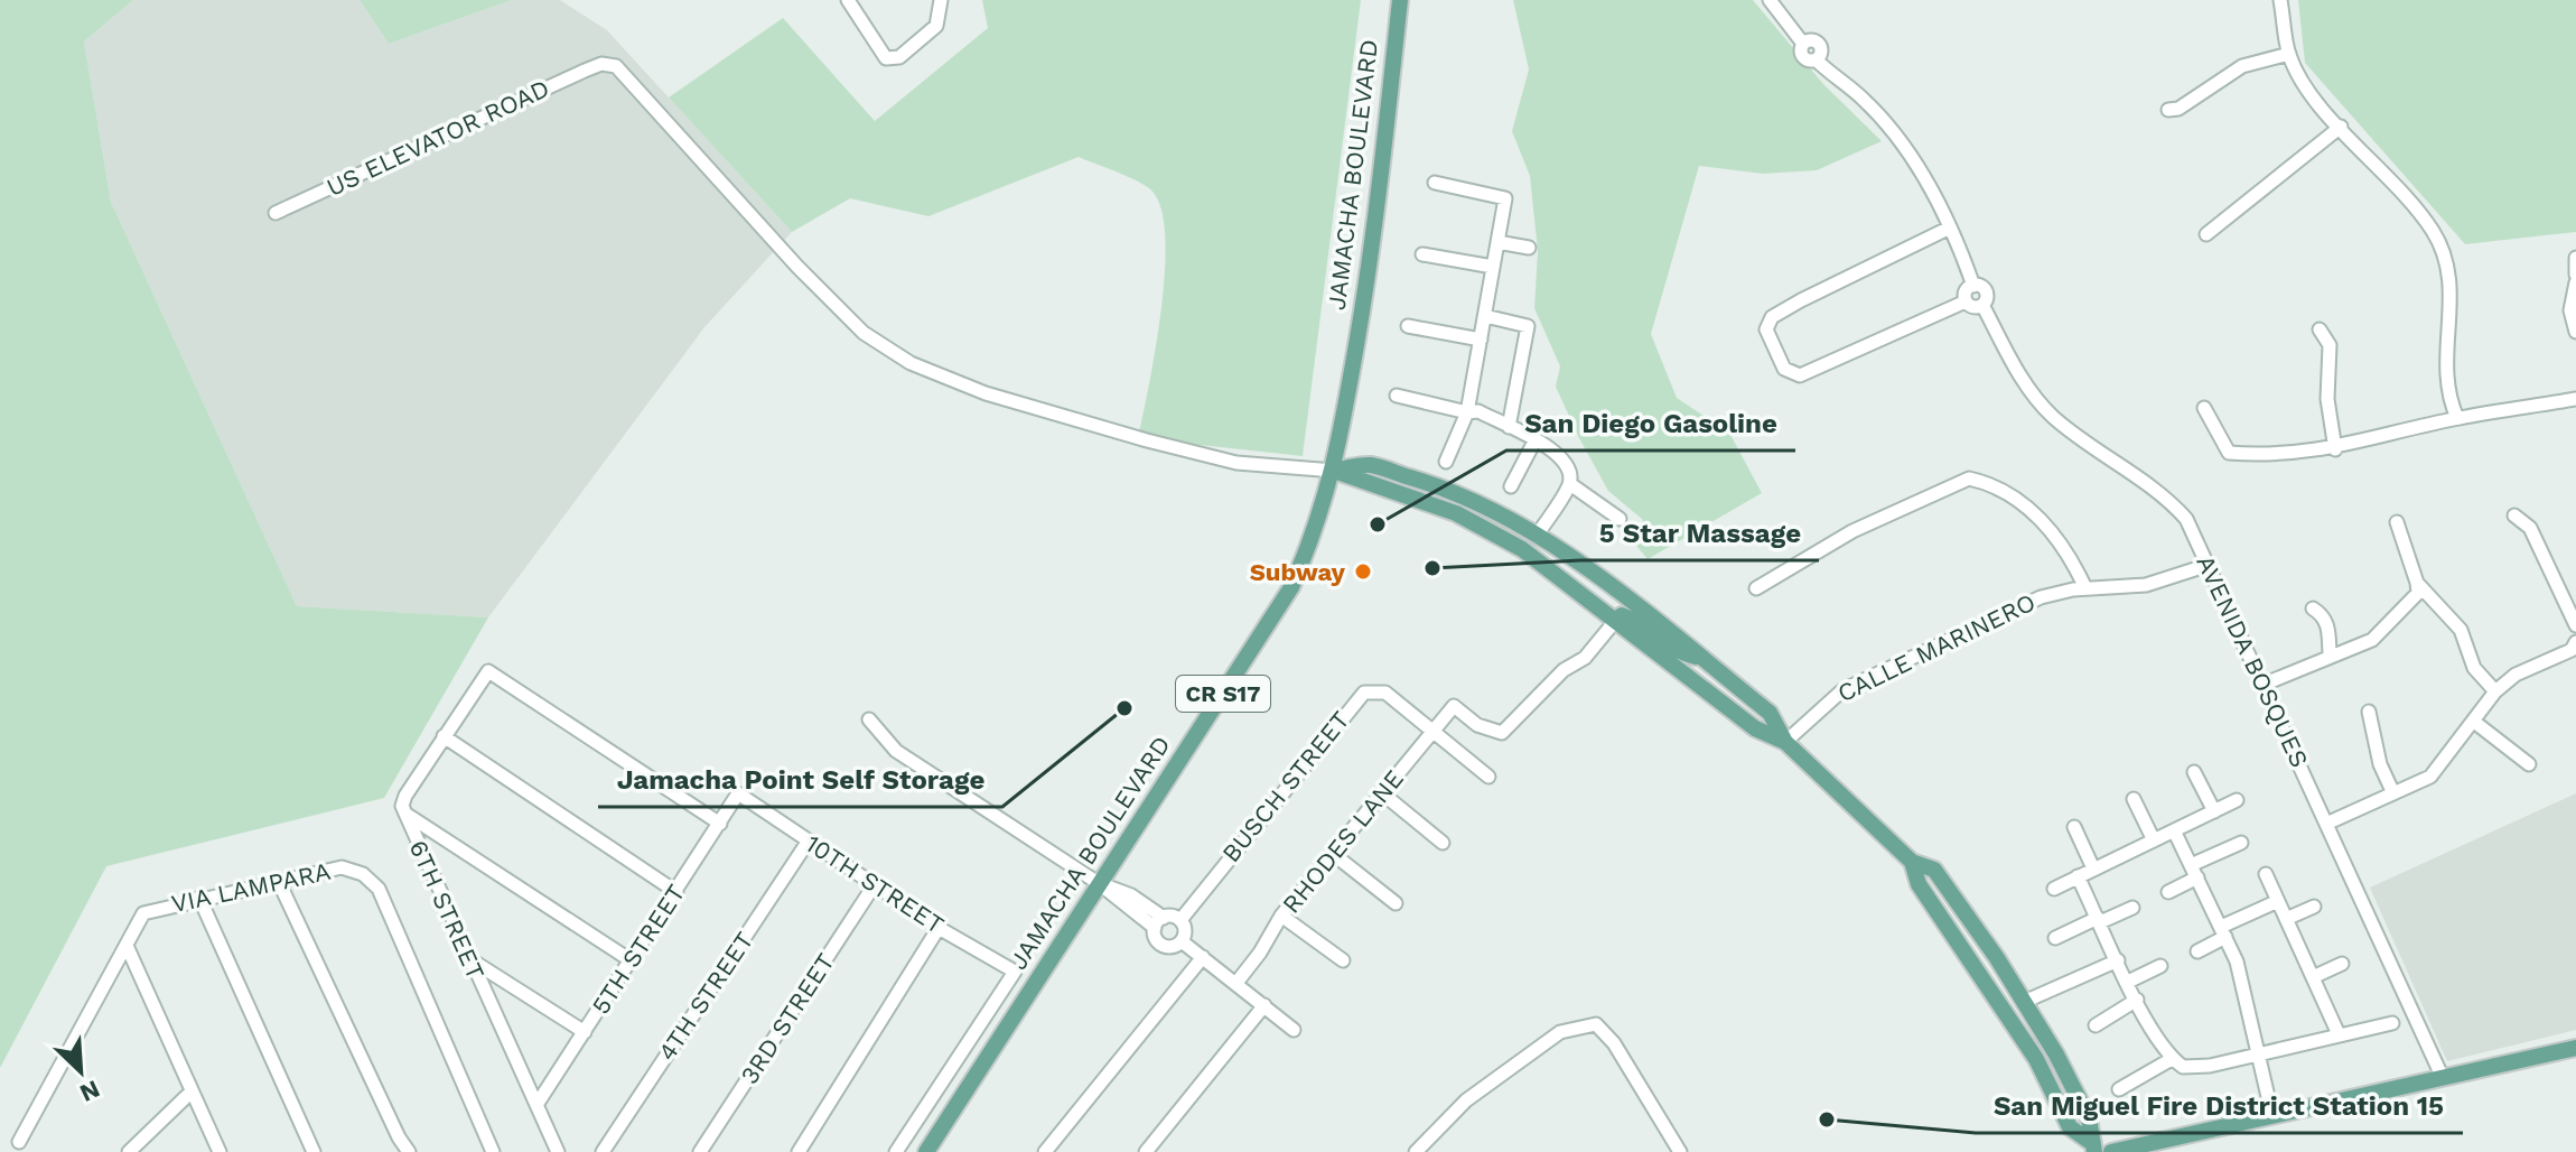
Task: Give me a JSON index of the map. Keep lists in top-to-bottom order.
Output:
{
  "streets": {
    "main road": ["JAMACHA BOULEVARD", "CR S17"],
    "street": [
      "US ELEVATOR ROAD",
      "CALLE MARINERO",
      "AVENIDA BOSQUES",
      "BUSCH STREET",
      "RHODES LANE",
      "10TH STREET",
      "VIA LAMPARA",
      "6TH STREET",
      "5TH STREET",
      "4TH STREET",
      "3RD STREET"
    ]
  },
  "crossings": [
    ["US ELEVATOR ROAD", "JAMACHA BOULEVARD"],
    ["CALLE MARINERO", "AVENIDA BOSQUES"],
    ["BUSCH STREET", "RHODES LANE"],
    ["10TH STREET", "5TH STREET"],
    ["10TH STREET", "4TH STREET"],
    ["10TH STREET", "3RD STREET"],
    ["6TH STREET", "5TH STREET"]
  ],
  "places": [
    "San Diego Gasoline",
    "5 Star Massage",
    "Subway",
    "Jamacha Point Self Storage",
    "San Miguel Fire District Station 15"
  ],
  "north": "bottom right"
}
